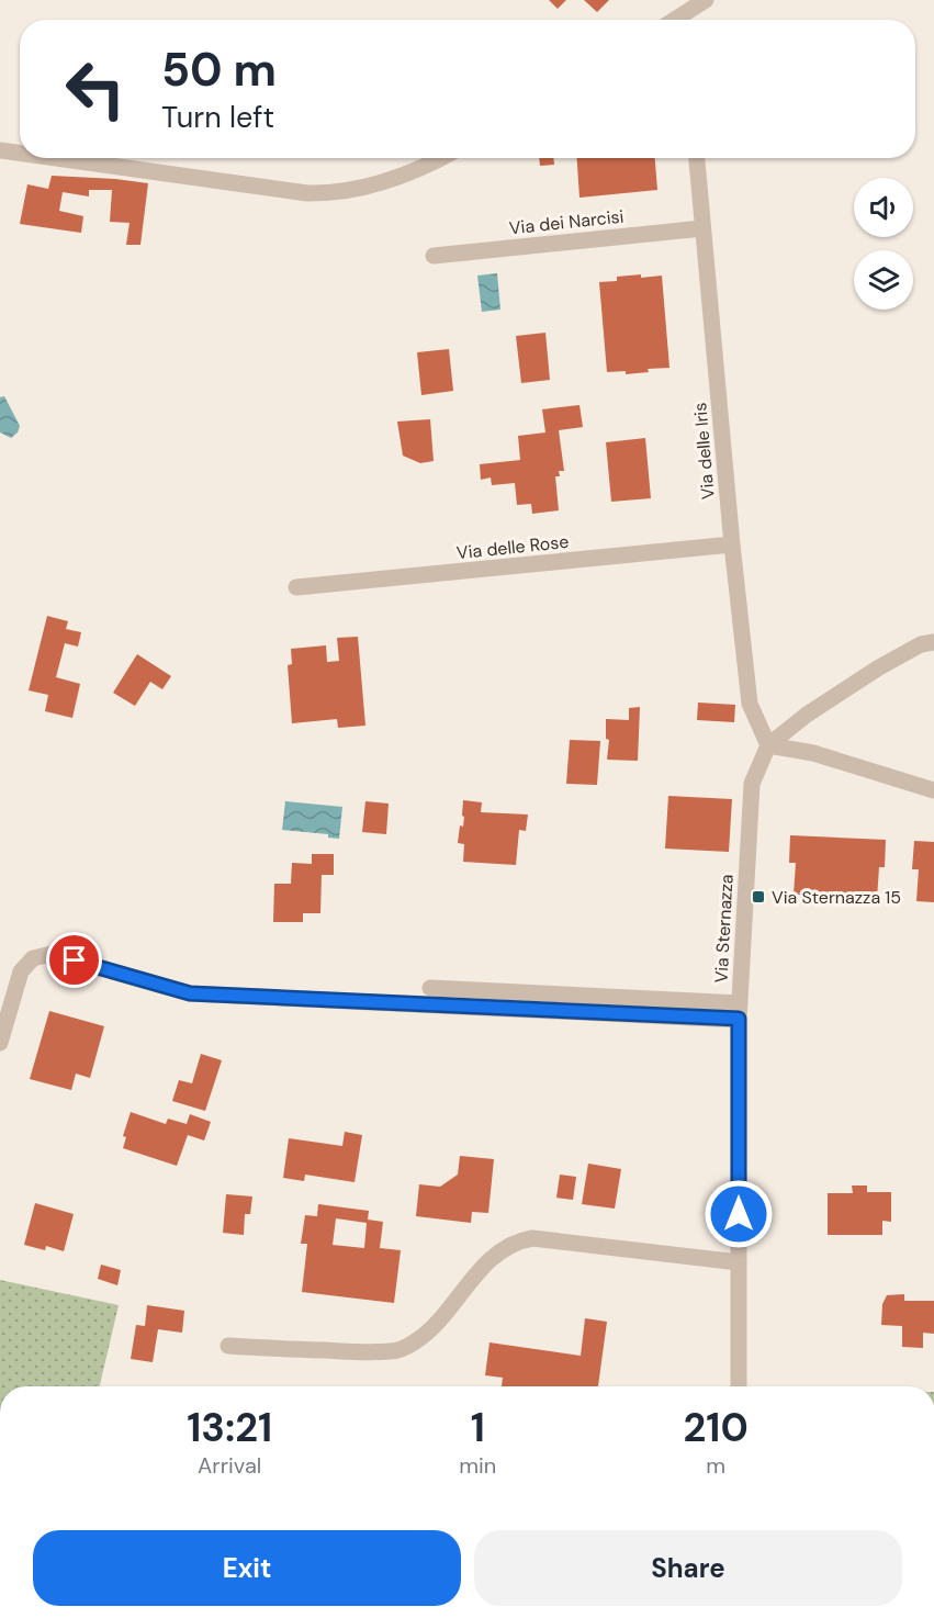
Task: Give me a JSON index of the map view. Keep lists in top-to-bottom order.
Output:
{
  "streets": {
    "street": [
      "Via dei Narcisi",
      "Via delle Iris",
      "Via delle Rose",
      "Via Sternazza"
    ]
  },
  "crossings": [
    ["Via dei Narcisi", "Via delle Iris"],
    ["Via delle Iris", "Via delle Rose"],
    ["Via delle Iris", "Via Sternazza"]
  ],
  "places": {
    "transit": ["Via Sternazza 15"]
  },
  "page": {
    "turn": ["50 m", "Turn left"],
    "eta": [
      "13:21",
      "Arrival",
      "1",
      "min",
      "210",
      "m"
    ],
    "buttons": ["Exit", "Share"]
  }
}
